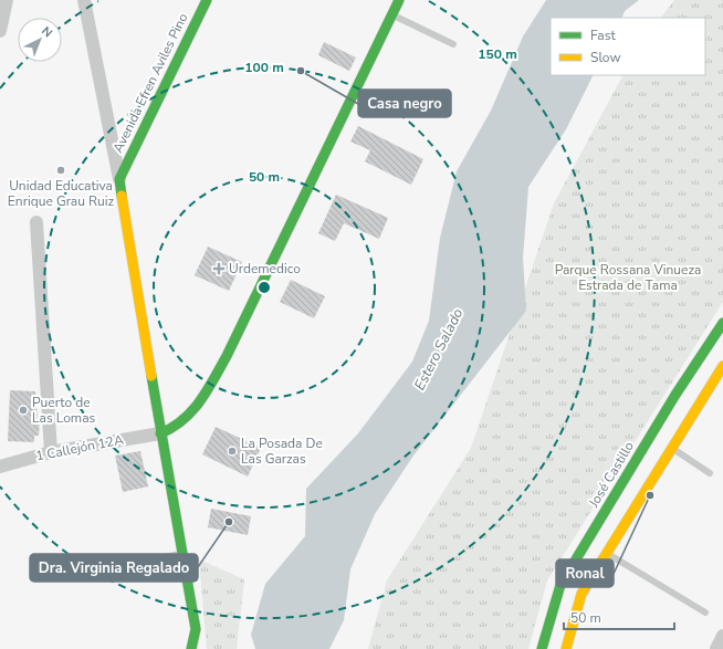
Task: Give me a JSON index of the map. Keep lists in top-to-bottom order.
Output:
{
  "streets": {
    "street": ["Avenida Efren Aviles Pino", "1 Callejón 12A", "José Castillo"]
  },
  "water": ["Estero Salado"],
  "parks": ["Parque Rossana Vinueza Estrada de Tama"],
  "places": {
    "other": [
      "Casa negro",
      "Unidad Educativa Enrique Grau Ruiz",
      "Puerto de Las Lomas",
      "La Posada De Las Garzas",
      "Ronal",
      "Dra. Virginia Regalado"
    ],
    "health": ["Urdemedico"]
  },
  "legend": ["Fast", "Slow"],
  "scale_bar": "50 m",
  "north": "top right",
  "rings": ["150 m", "100 m", "50 m"]
}
